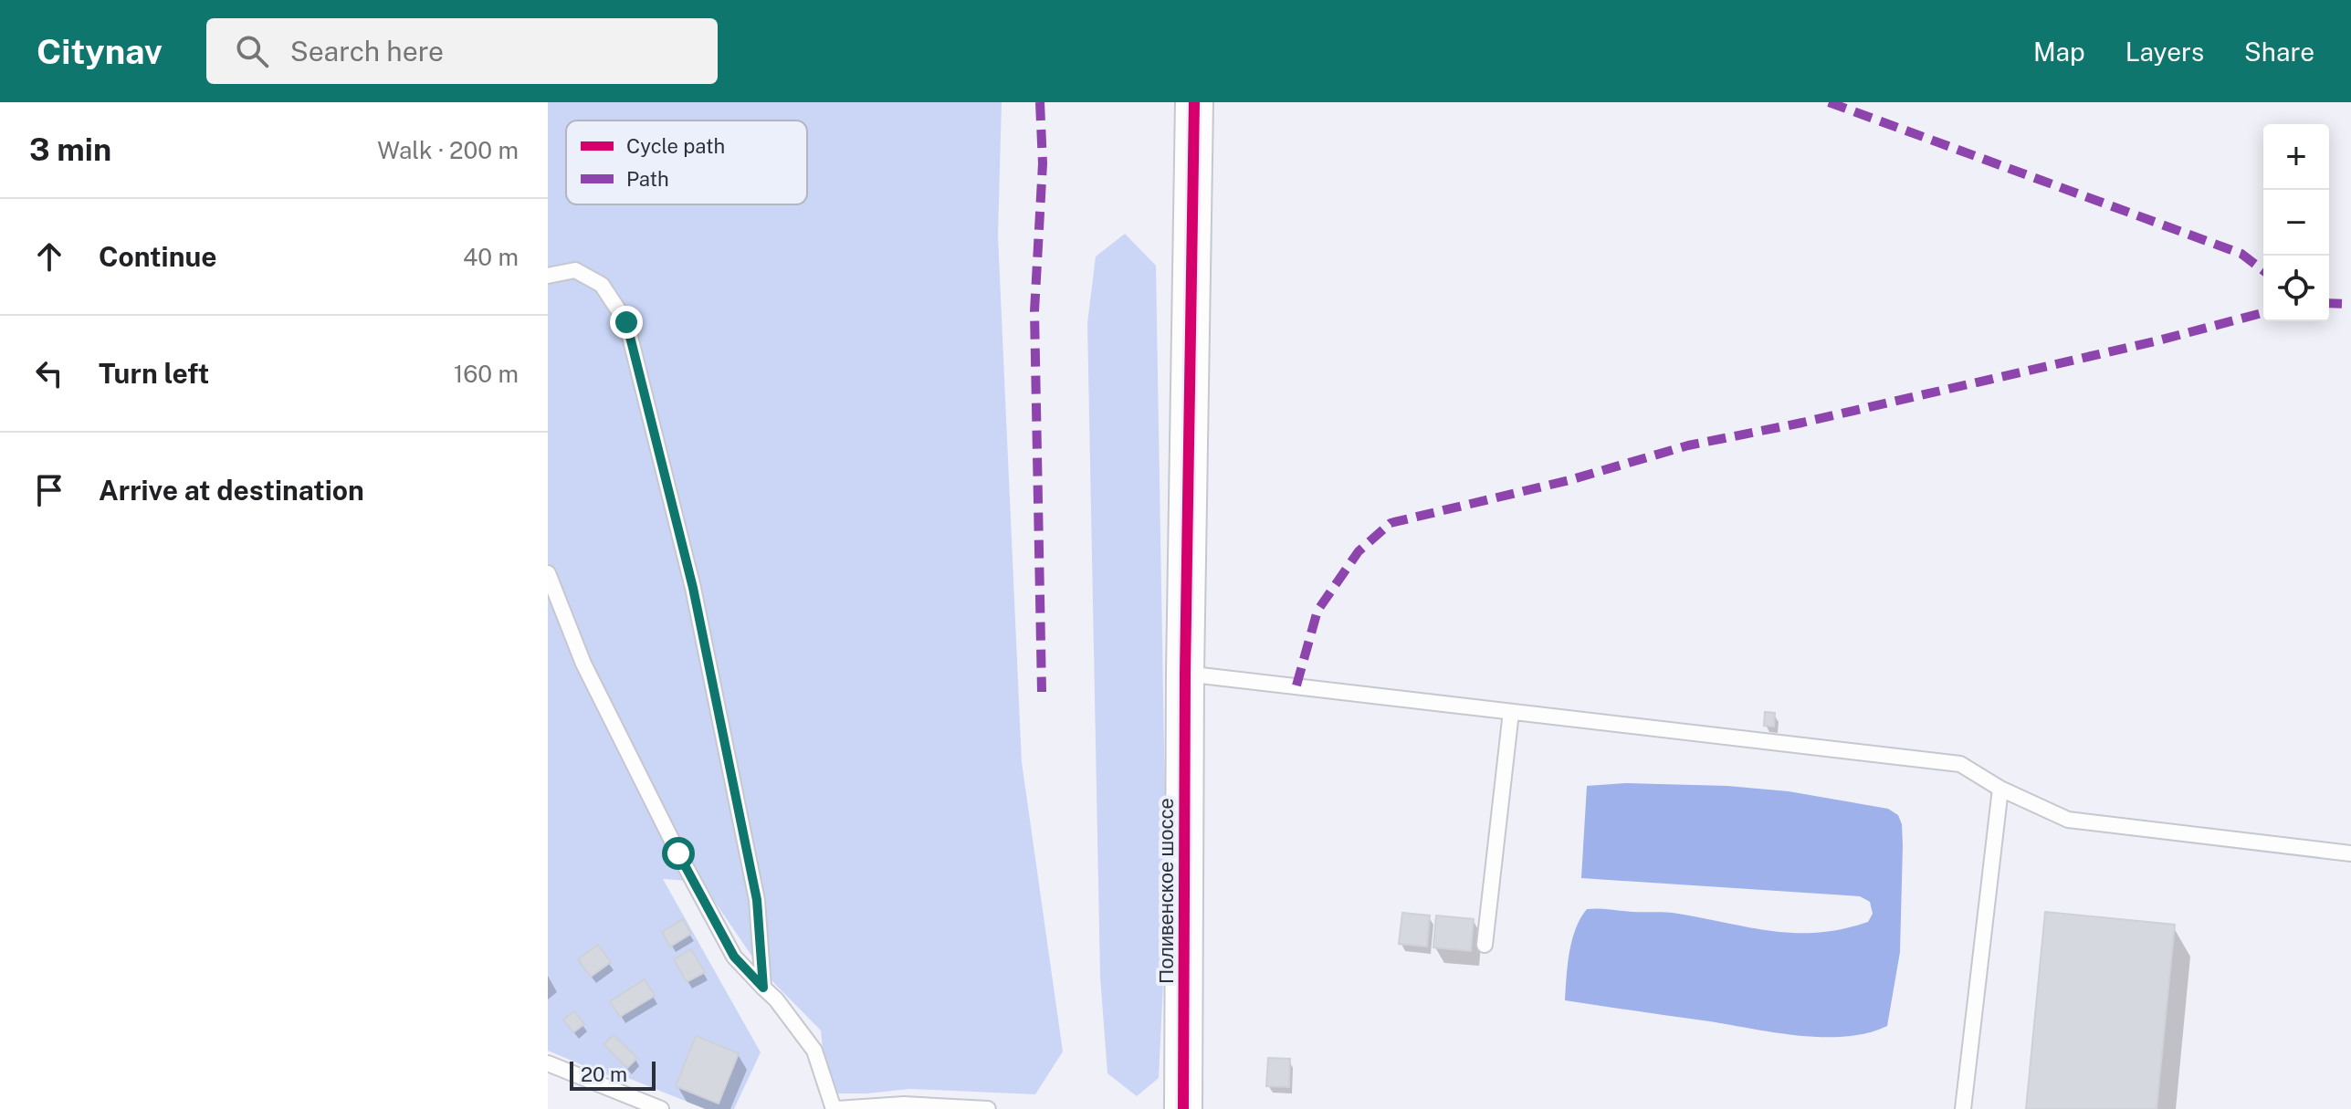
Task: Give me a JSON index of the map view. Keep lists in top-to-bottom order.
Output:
{
  "streets": {
    "street": ["Поливенское шоссе"]
  },
  "legend": ["Cycle path", "Path"],
  "scale_bar": "20 m",
  "page": {
    "header": "Citynav",
    "search": "Search here",
    "nav": ["Map", "Layers", "Share"],
    "heading": ["3 min", "Walk · 200 m"],
    "map_buttons": ["+", "−"],
    "list": [
      ["Continue", "40 m"],
      ["Turn left", "160 m"],
      "Arrive at destination"
    ],
    "scale": "20 m"
  }
}
